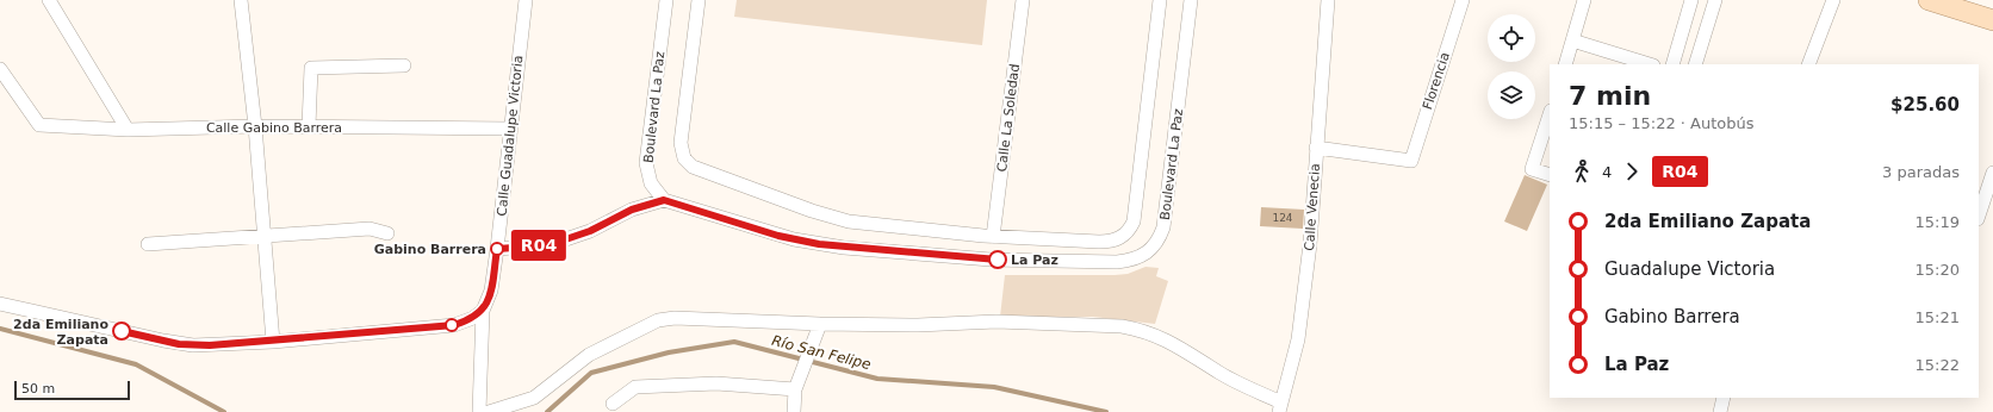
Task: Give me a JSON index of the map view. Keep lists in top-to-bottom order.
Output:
{
  "streets": {
    "street": [
      "Florencia",
      "Boulevard La Paz",
      "Calle La Soledad",
      "Calle Gabino Barrera",
      "Calle Guadalupe Victoria",
      "Calle Venecia"
    ]
  },
  "crossings": [
    ["Florencia", "Calle Venecia"],
    ["Calle Gabino Barrera", "Calle Guadalupe Victoria"]
  ],
  "water": ["Río San Felipe"],
  "places": ["Gabino Barrera", "La Paz", "2da Emiliano Zapata"],
  "lines": ["bus line R04"],
  "house_numbers": ["124"],
  "scale_bar": "50 m",
  "page": {
    "on_map": "R04",
    "heading": ["7 min", "15:15 – 15:22 · Autobús", "$25.60"],
    "legs": ["4", "R04", "3 paradas"],
    "list": [
      {
        "name": "2da Emiliano Zapata",
        "value": "15:19"
      },
      {
        "name": "Guadalupe Victoria",
        "value": "15:20"
      },
      {
        "name": "Gabino Barrera",
        "value": "15:21"
      },
      {
        "name": "La Paz",
        "value": "15:22"
      }
    ],
    "scale": "50 m"
  }
}
